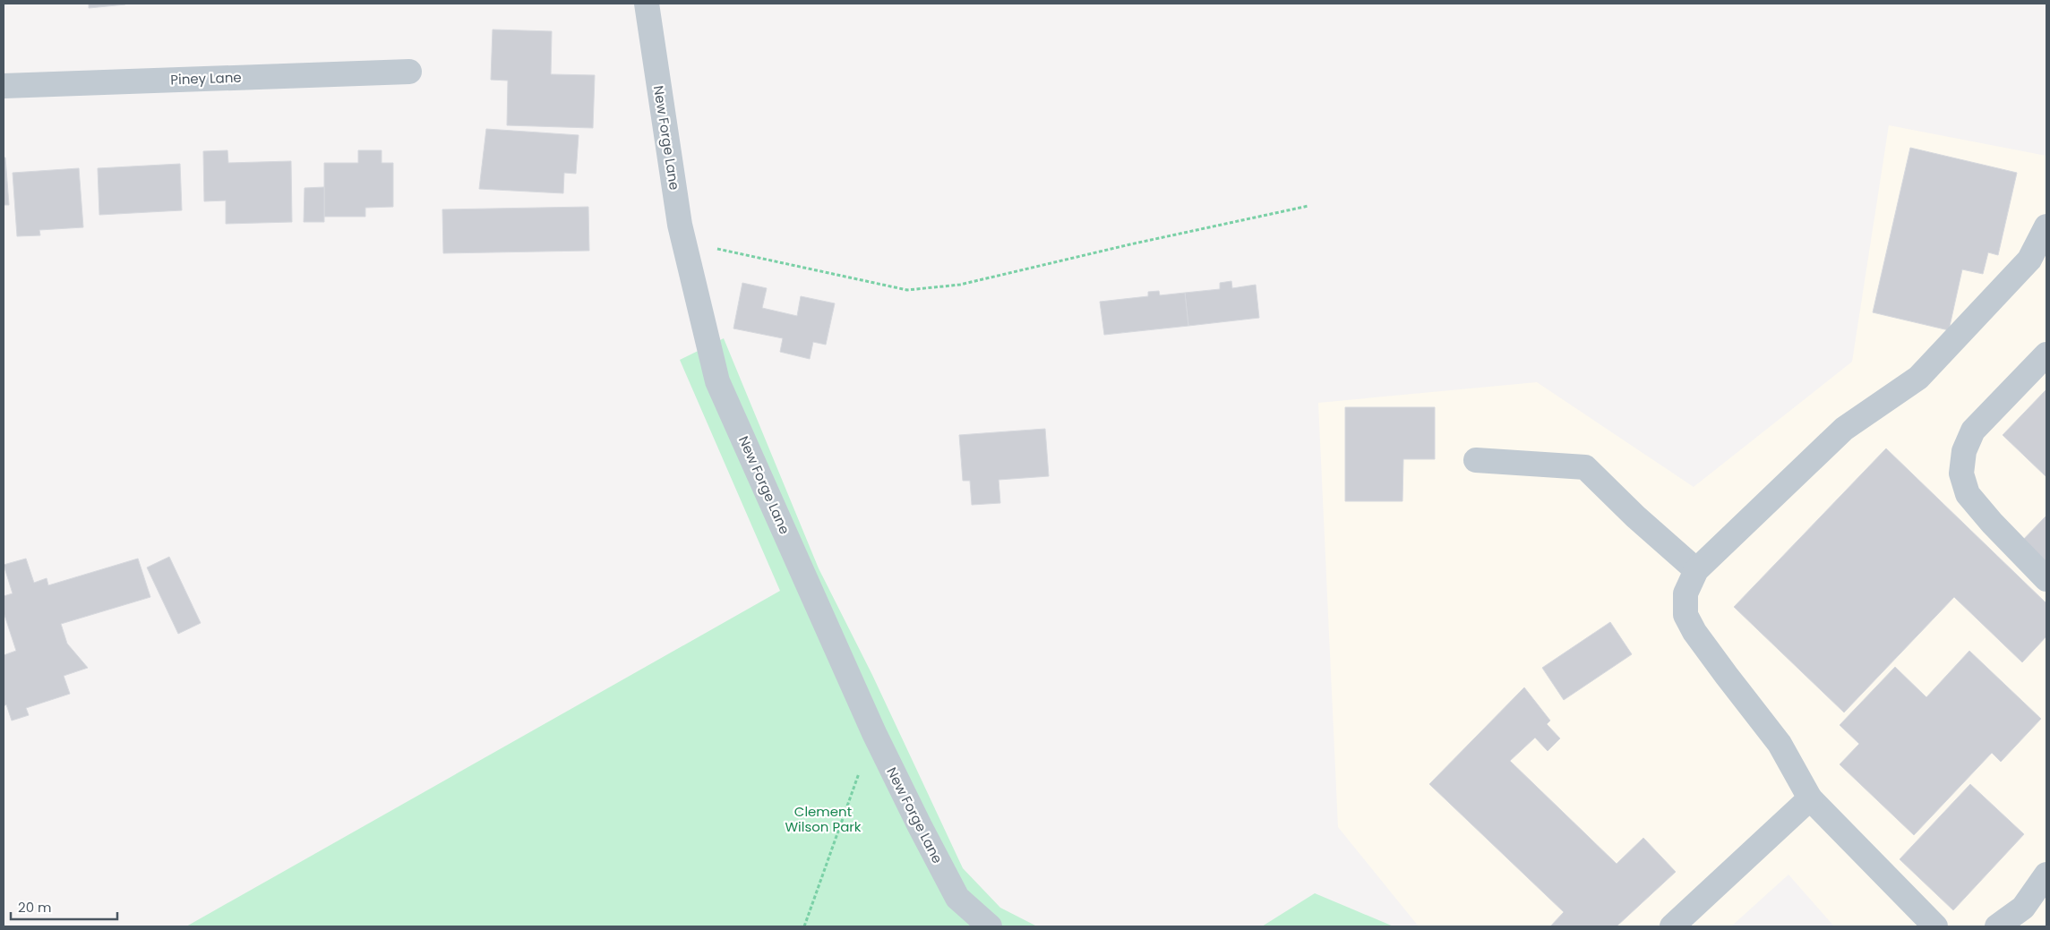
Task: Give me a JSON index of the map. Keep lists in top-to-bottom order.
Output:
{
  "streets": {
    "street": ["Piney Lane", "New Forge Lane"]
  },
  "parks": ["Clement Wilson Park"],
  "scale_bar": "20 m"
}
